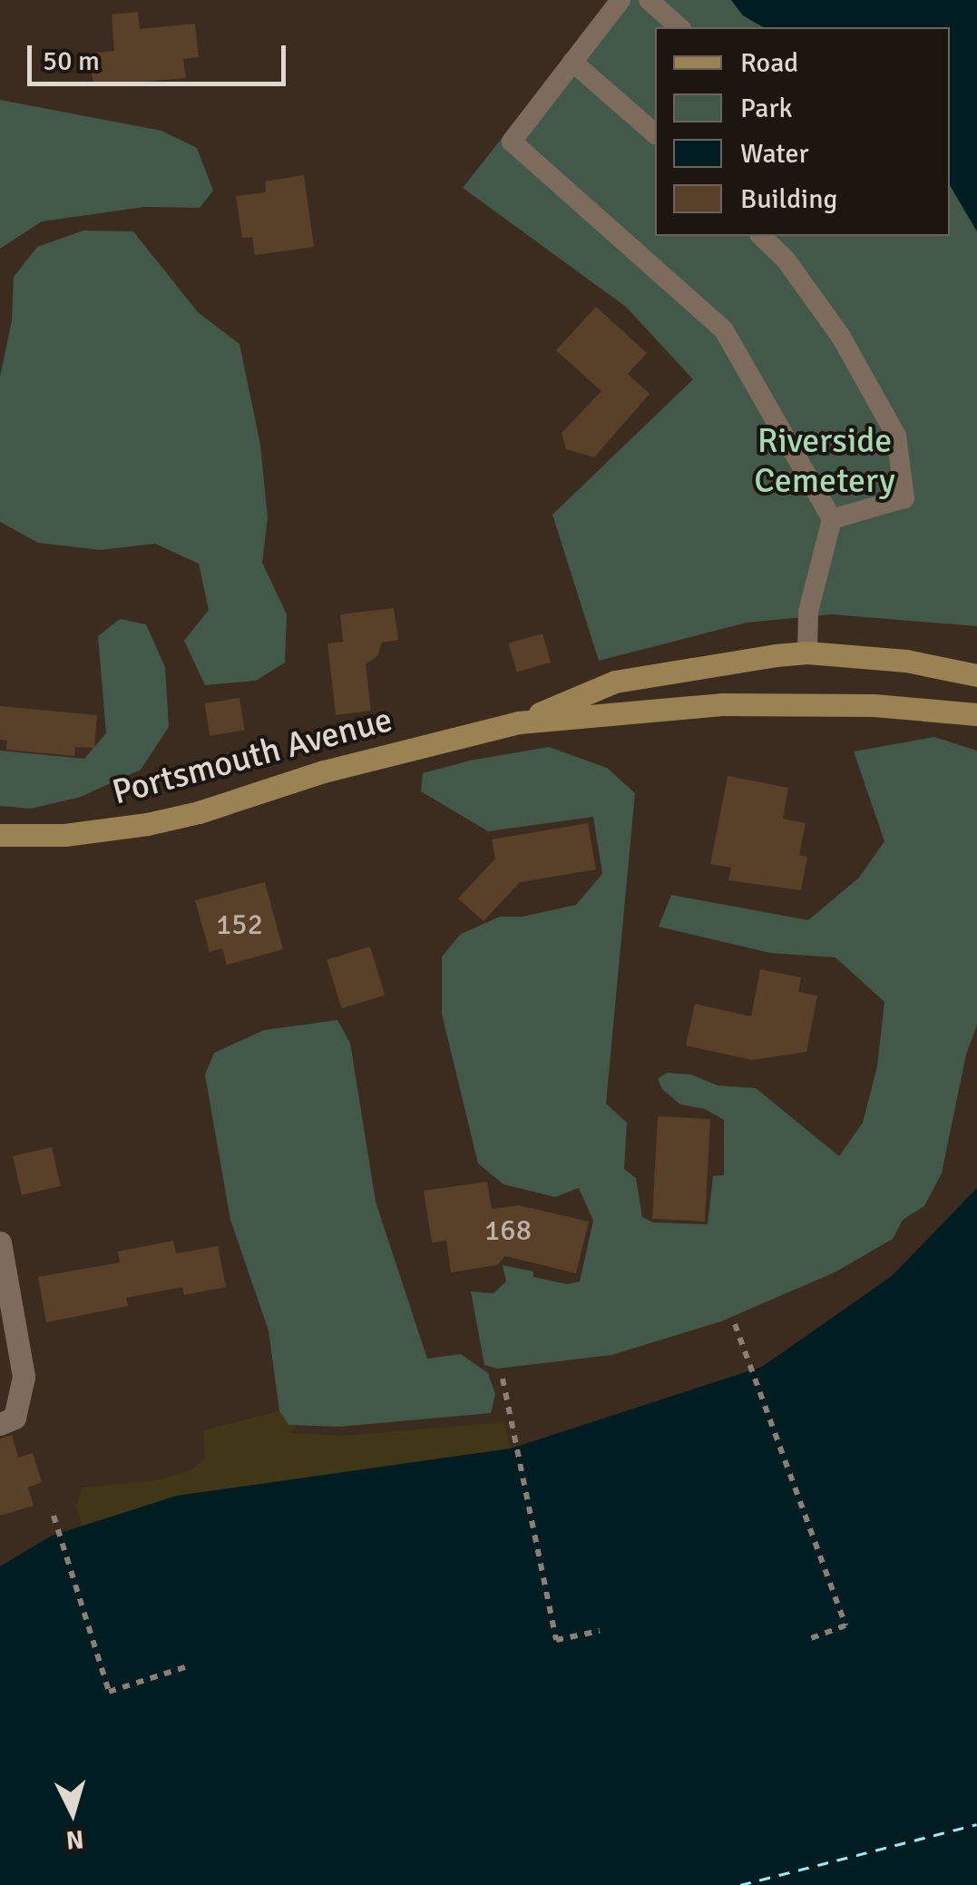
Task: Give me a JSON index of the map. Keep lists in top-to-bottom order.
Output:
{
  "streets": {
    "main road": ["Portsmouth Avenue"]
  },
  "parks": ["Riverside Cemetery"],
  "house_numbers": ["152", "168"],
  "legend": [
    "Road",
    "Park",
    "Water",
    "Building"
  ],
  "scale_bar": "50 m",
  "north": "bottom"
}
